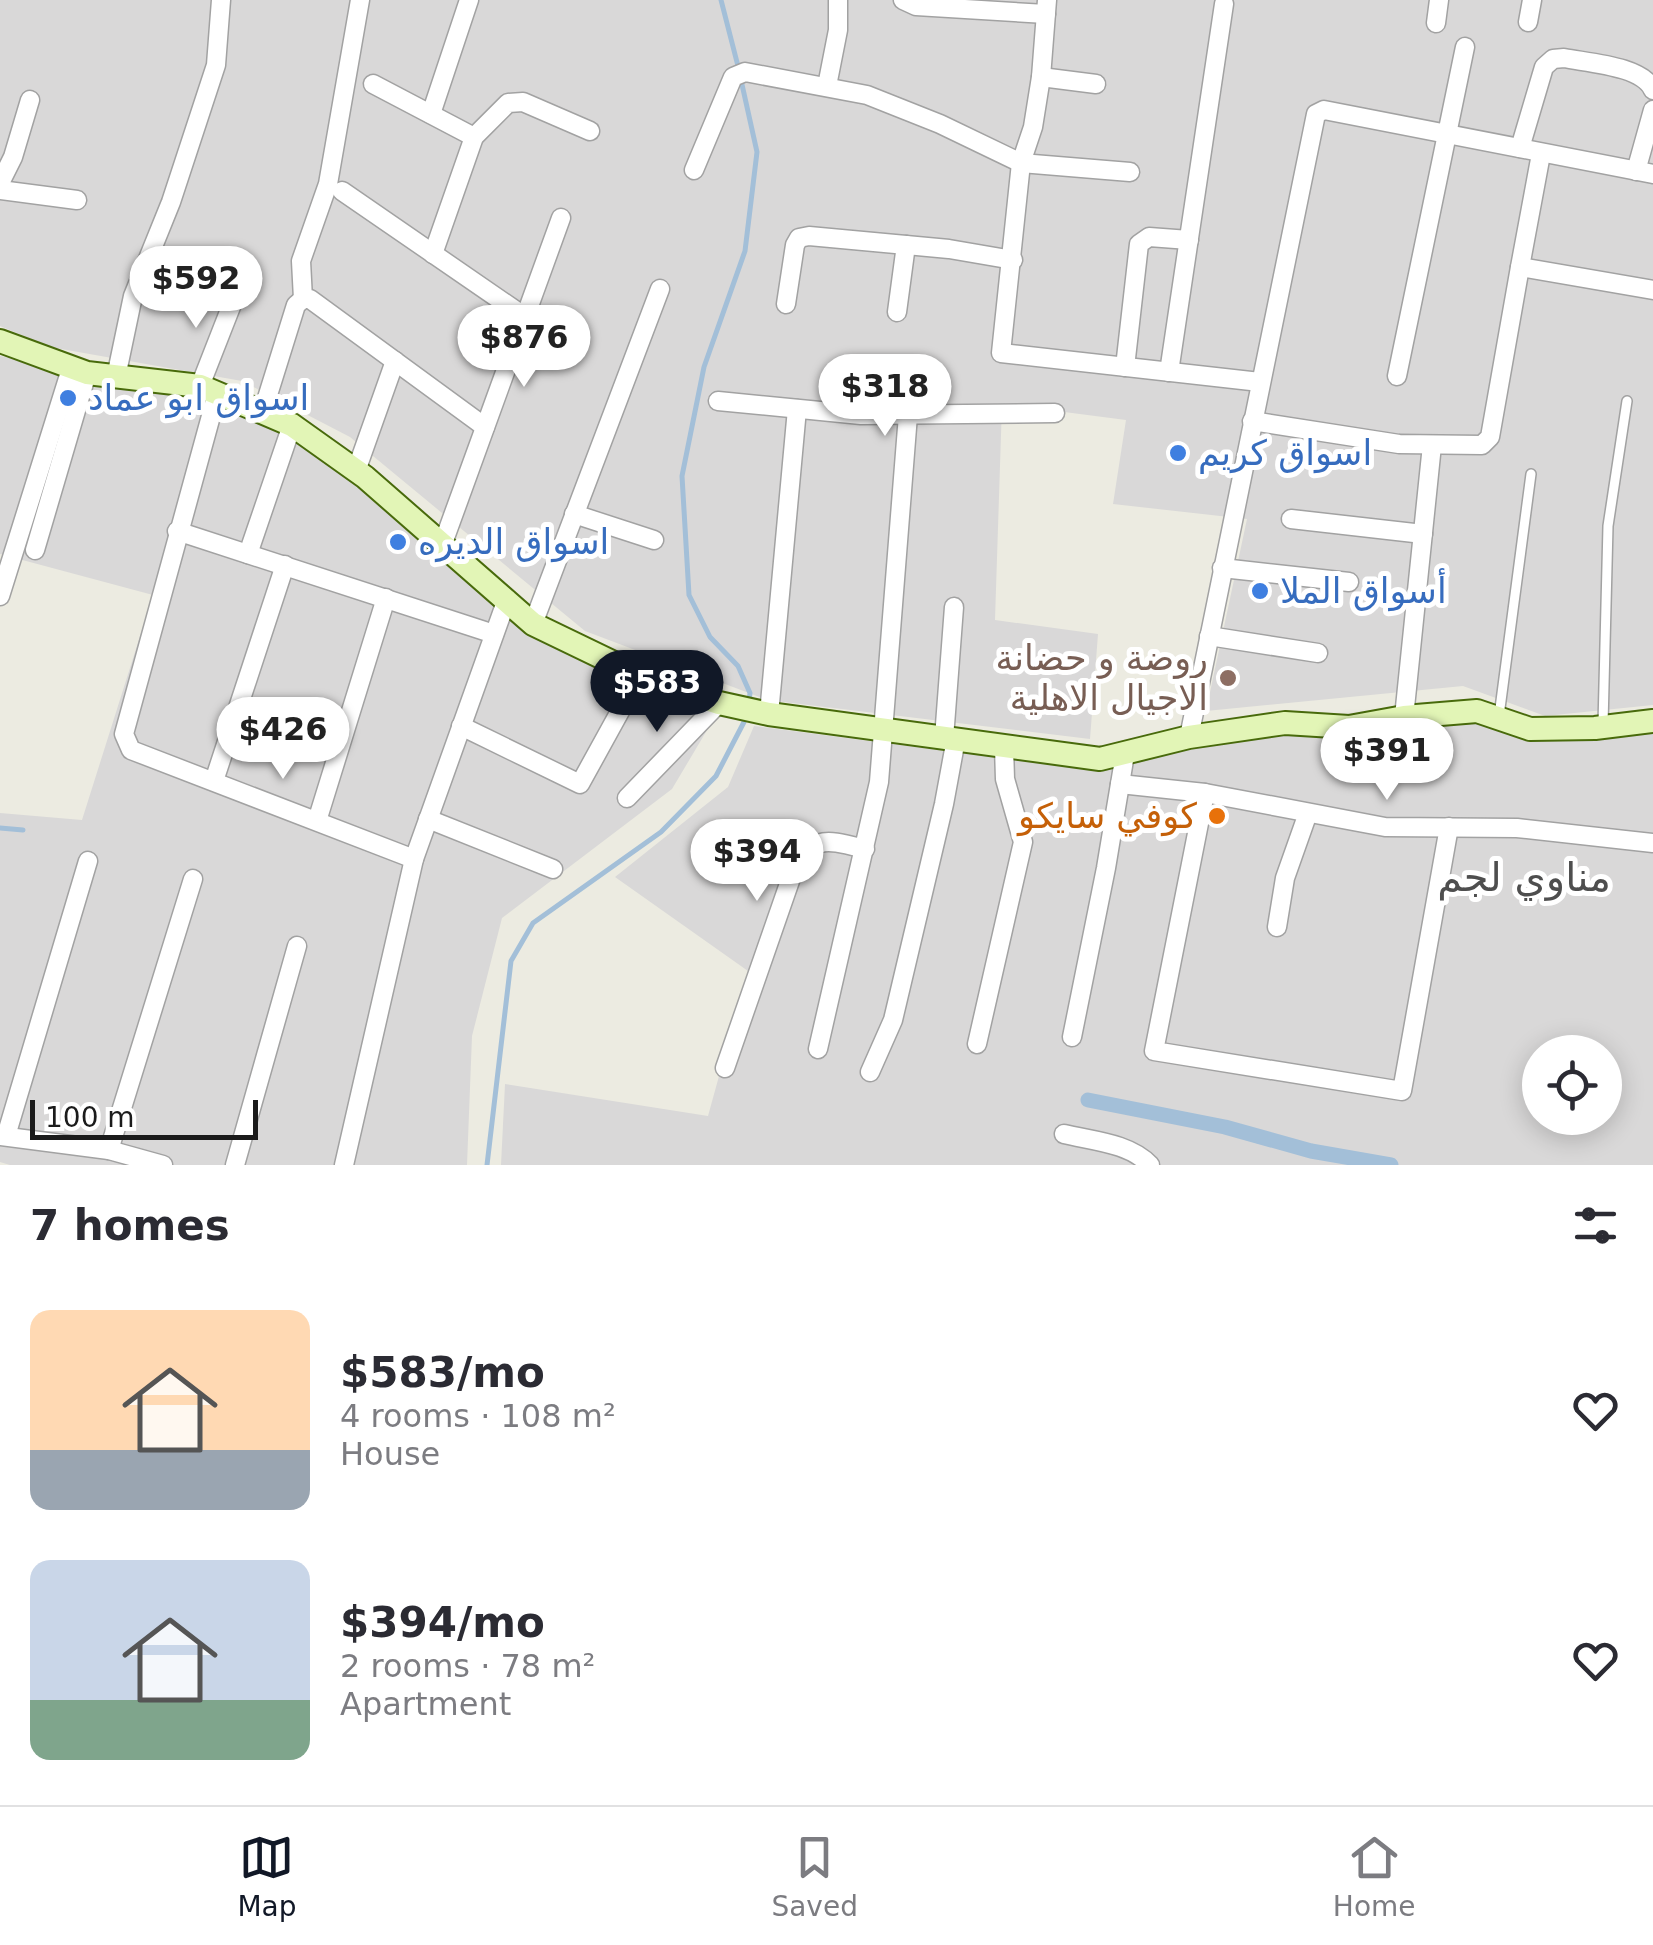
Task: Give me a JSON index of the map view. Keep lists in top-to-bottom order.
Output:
{
  "districts": ["مناوي لجم"],
  "places": [
    "اسواق ابو عماد",
    "اسواق كريم",
    "اسواق الديره",
    "أسواق الملا",
    "روضة و حضانة الاجيال الاهلية",
    "كوفي سايكو"
  ],
  "scale_bar": "100 m",
  "page": {
    "price": [
      "$592",
      "$876",
      "$318",
      "$583",
      "$426",
      "$391",
      "$394"
    ],
    "scale": "100 m",
    "heading": "7 homes",
    "list": [
      {
        "name": "$583/mo",
        "note": "4 rooms · 108 m² · House"
      },
      {
        "name": "$394/mo",
        "note": "2 rooms · 78 m² · Apartment"
      }
    ],
    "tabs": ["Map", "Saved", "Home"]
  }
}
